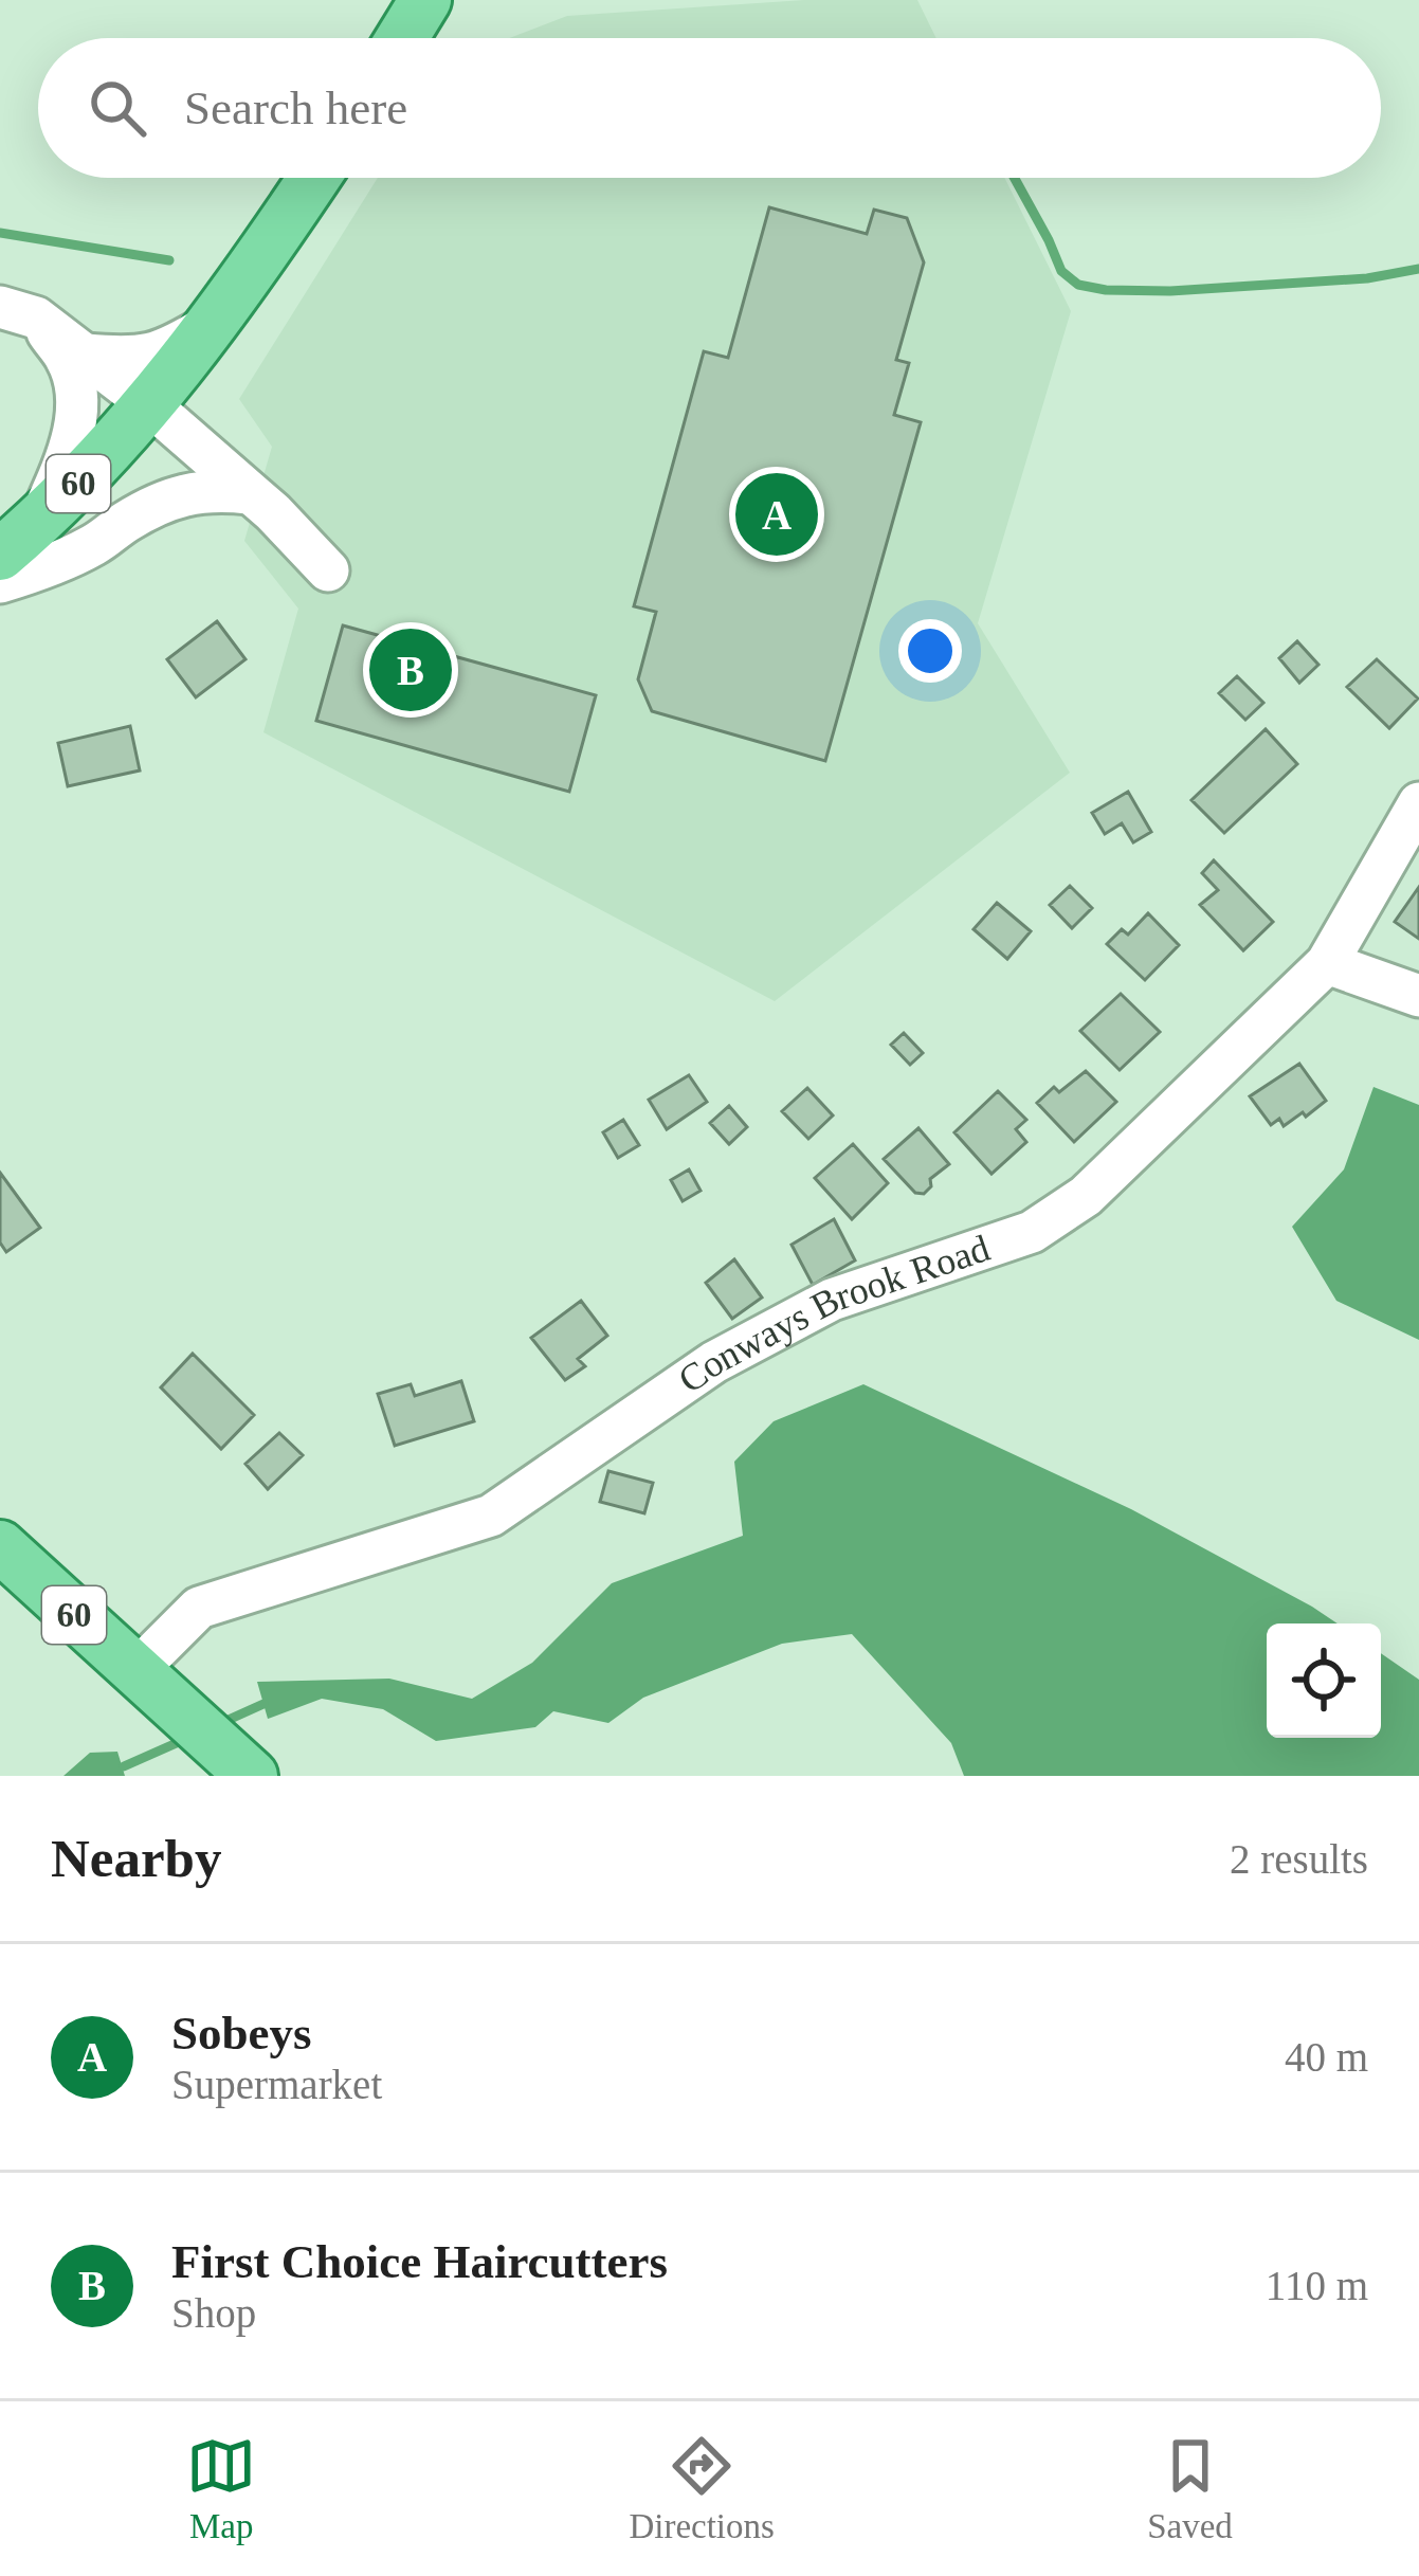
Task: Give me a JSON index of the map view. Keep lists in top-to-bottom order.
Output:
{
  "streets": {
    "main road": ["60"],
    "street": ["Conways Brook Road"]
  },
  "crossings": [
    ["60", "Conways Brook Road"]
  ],
  "page": {
    "search": "Search here",
    "pins": ["A", "B"],
    "heading": ["Nearby", "2 results"],
    "list": [
      {
        "mark": "A",
        "name": "Sobeys",
        "note": "Supermarket",
        "value": "40 m"
      },
      {
        "mark": "B",
        "name": "First Choice Haircutters",
        "note": "Shop",
        "value": "110 m"
      }
    ],
    "nav": ["Map", "Directions", "Saved"]
  }
}
